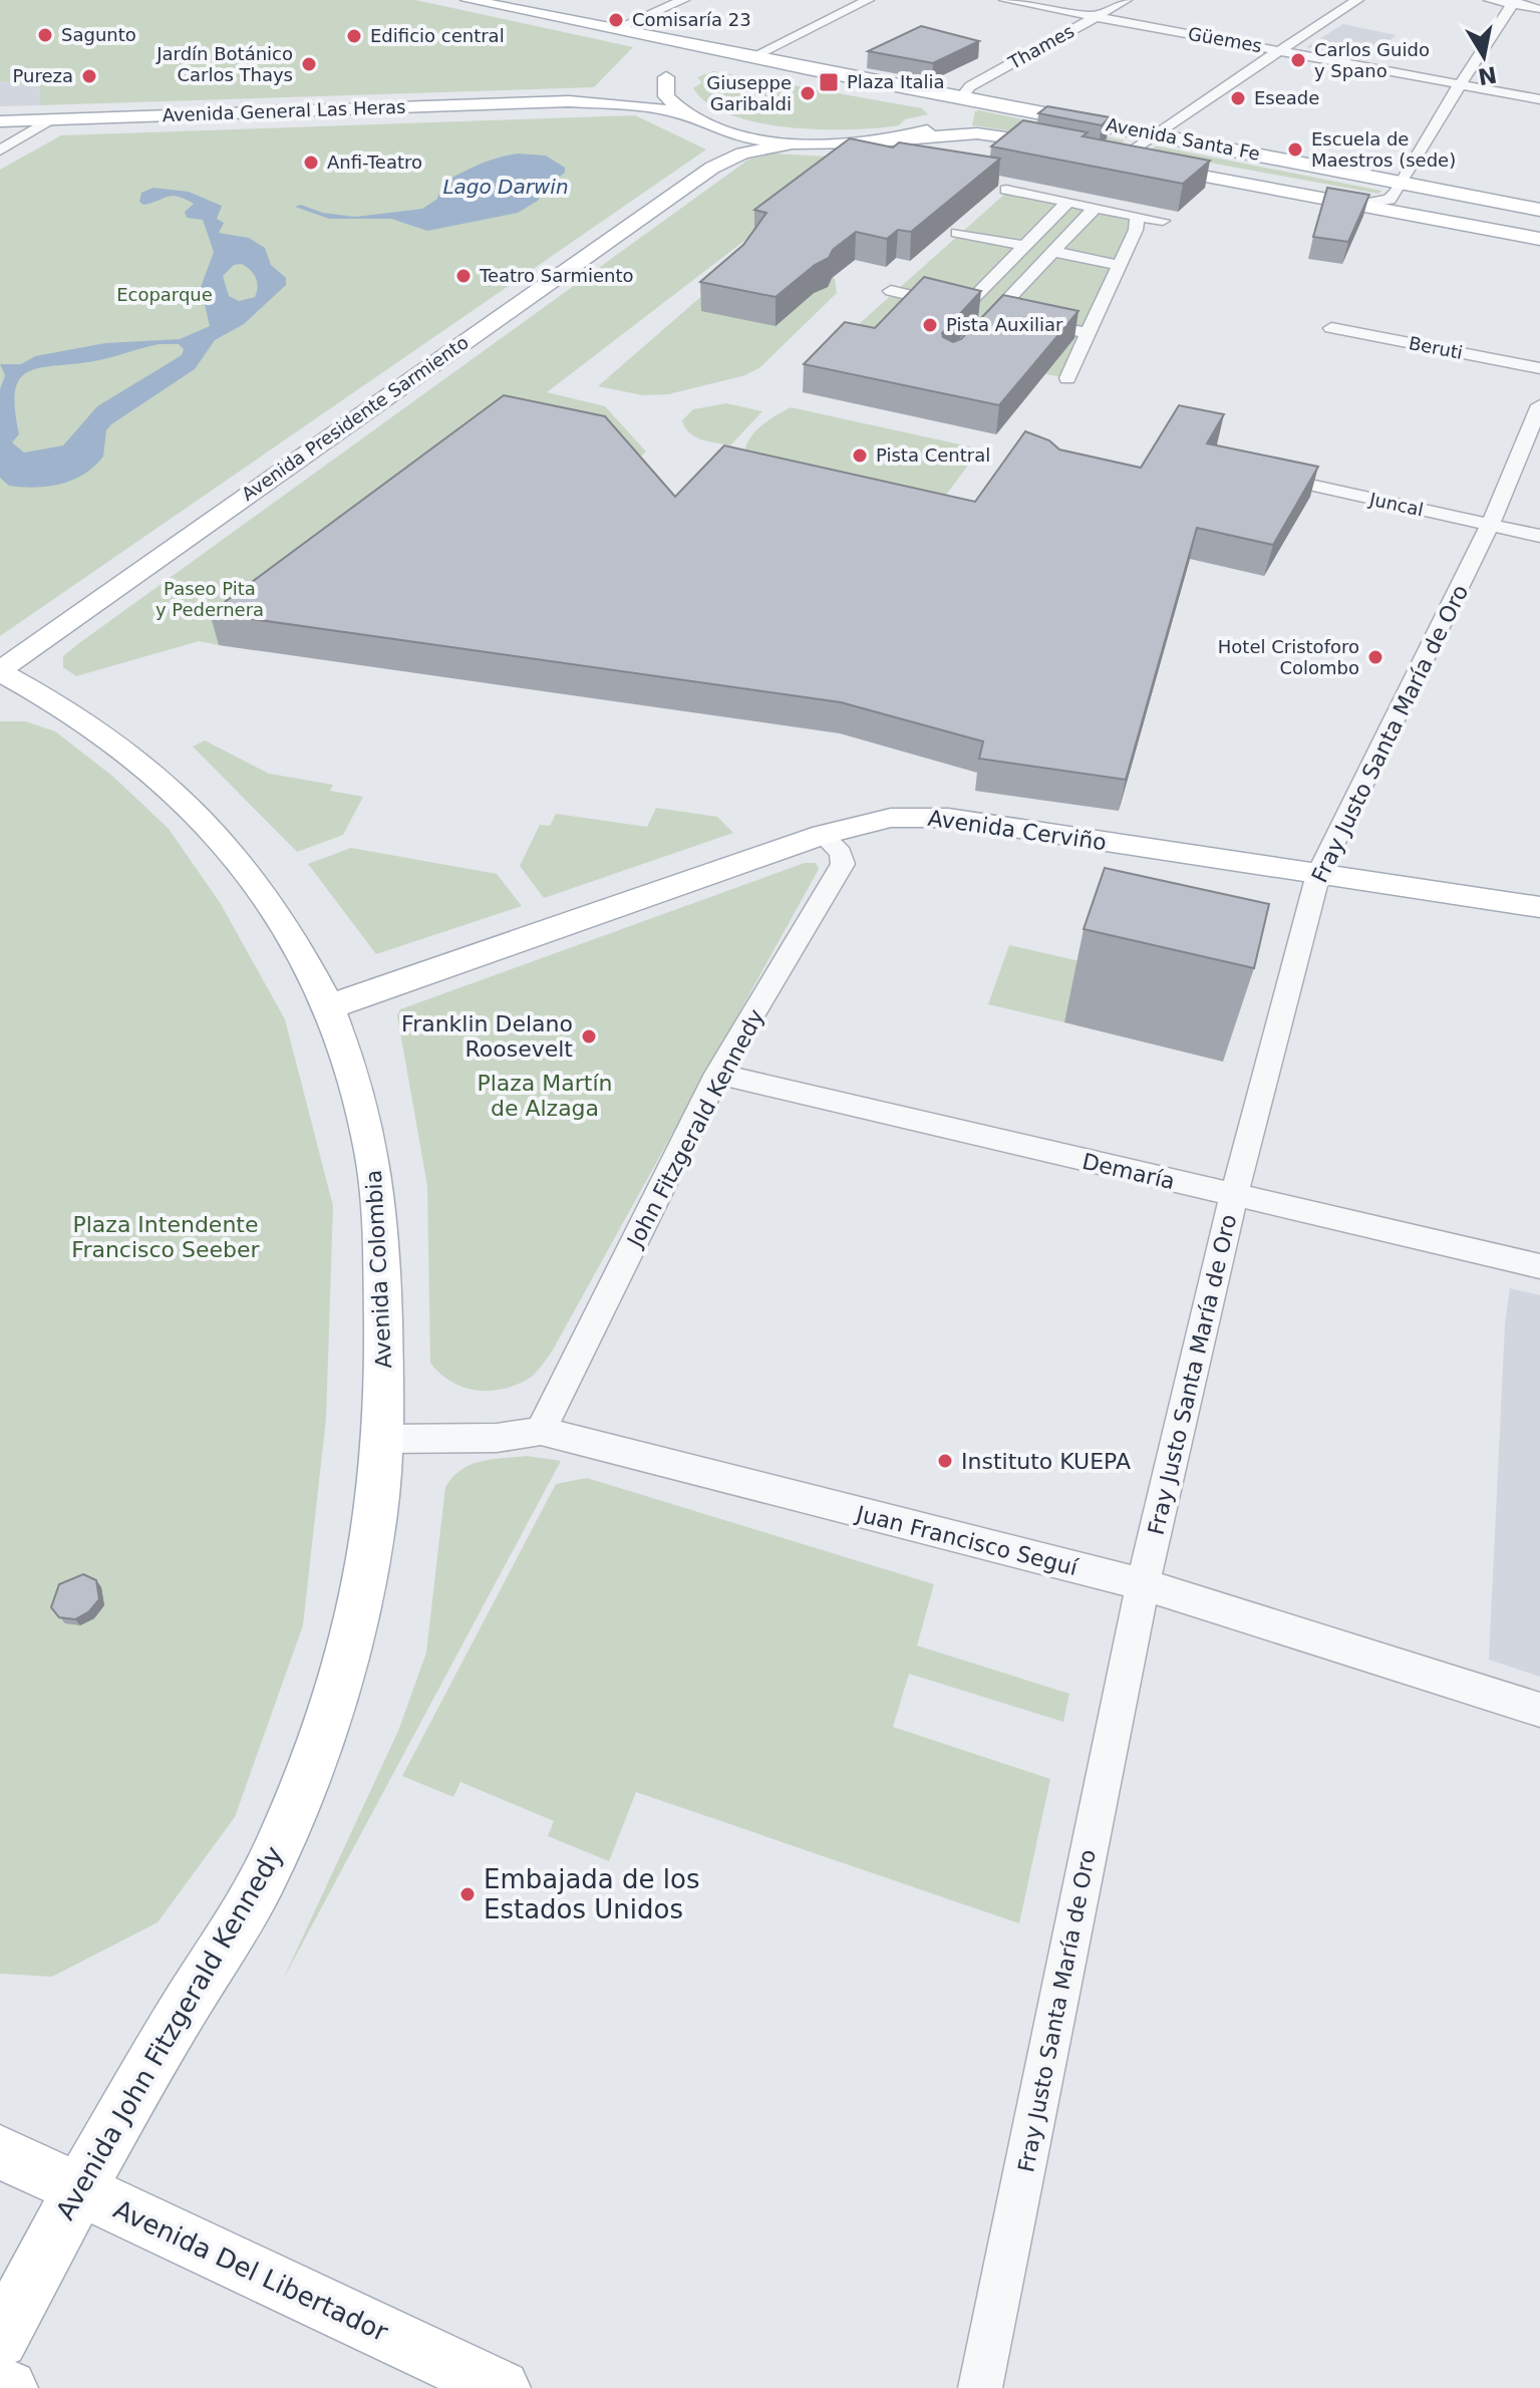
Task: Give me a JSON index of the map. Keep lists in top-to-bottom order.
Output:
{
  "streets": {
    "main road": [
      "Avenida General Las Heras",
      "Avenida Santa Fe",
      "Avenida Presidente Sarmiento",
      "Avenida Cerviño",
      "Avenida Colombia",
      "Avenida John Fitzgerald Kennedy",
      "Avenida Del Libertador"
    ],
    "street": [
      "Güemes",
      "Thames",
      "Beruti",
      "Juncal",
      "Fray Justo Santa María de Oro",
      "John Fitzgerald Kennedy",
      "Demaría",
      "Juan Francisco Seguí"
    ]
  },
  "crossings": [
    ["Güemes", "Thames"],
    ["Thames", "Avenida Santa Fe"],
    ["Avenida General Las Heras", "Avenida Santa Fe"],
    ["Avenida General Las Heras", "Avenida Presidente Sarmiento"],
    ["Avenida Santa Fe", "Avenida Presidente Sarmiento"],
    ["Avenida Presidente Sarmiento", "Avenida Colombia"],
    ["Juncal", "Fray Justo Santa María de Oro"],
    ["Fray Justo Santa María de Oro", "Avenida Cerviño"],
    ["Fray Justo Santa María de Oro", "Demaría"],
    ["Fray Justo Santa María de Oro", "Juan Francisco Seguí"],
    ["Avenida Cerviño", "John Fitzgerald Kennedy"],
    ["Avenida Cerviño", "Avenida Colombia"],
    ["John Fitzgerald Kennedy", "Demaría"],
    ["John Fitzgerald Kennedy", "Juan Francisco Seguí"],
    ["Avenida Colombia", "Juan Francisco Seguí"],
    ["Avenida Colombia", "Avenida John Fitzgerald Kennedy"],
    ["Juan Francisco Seguí", "Avenida John Fitzgerald Kennedy"],
    ["Avenida John Fitzgerald Kennedy", "Avenida Del Libertador"]
  ],
  "water": ["Lago Darwin"],
  "parks": [
    "Ecoparque",
    "Paseo Pita y Pedernera",
    "Plaza Martín de Alzaga",
    "Plaza Intendente Francisco Seeber"
  ],
  "places": {
    "other": [
      "Comisaría 23",
      "Sagunto",
      "Edificio central",
      "Carlos Guido y Spano",
      "Jardín Botánico Carlos Thays",
      "Pureza",
      "Giuseppe Garibaldi",
      "Eseade",
      "Escuela de Maestros (sede)",
      "Anfi-Teatro",
      "Teatro Sarmiento",
      "Pista Auxiliar",
      "Pista Central",
      "Hotel Cristoforo Colombo",
      "Franklin Delano Roosevelt",
      "Instituto KUEPA",
      "Embajada de los Estados Unidos"
    ],
    "transit": ["Plaza Italia"]
  },
  "north": "bottom"
}
